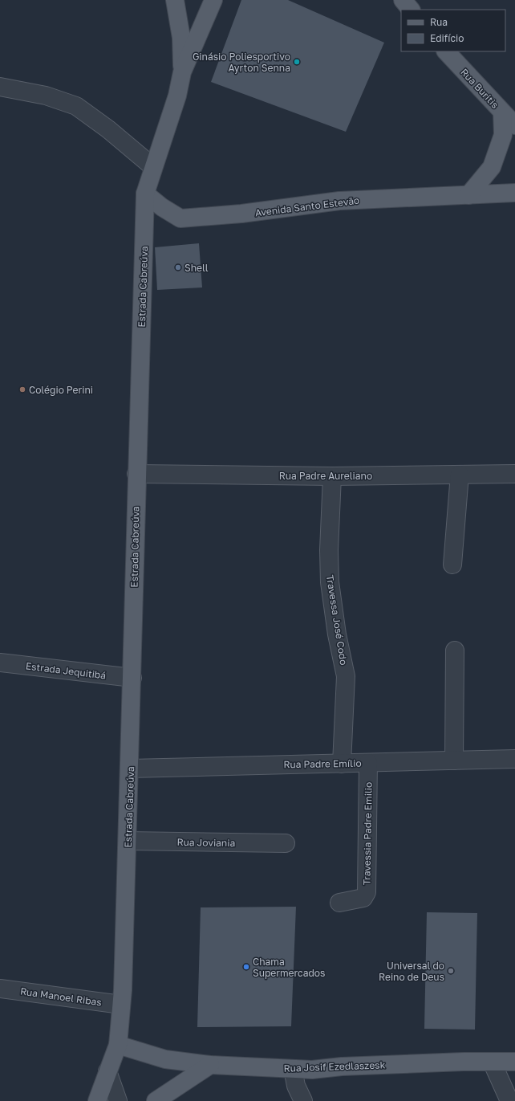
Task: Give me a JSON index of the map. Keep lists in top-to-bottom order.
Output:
{
  "streets": {
    "main road": [
      "Rua Buritis",
      "Avenida Santo Estevão",
      "Estrada Cabreúva",
      "Rua Josif Ezedlaszesk"
    ],
    "street": [
      "Rua Padre Aureliano",
      "Travessa José Codo",
      "Estrada Jequitibá",
      "Rua Padre Emílio",
      "Travessia Padre Emilio",
      "Rua Joviania",
      "Rua Manoel Ribas"
    ]
  },
  "crossings": [
    ["Avenida Santo Estevão", "Estrada Cabreúva"],
    ["Estrada Cabreúva", "Rua Padre Aureliano"],
    ["Estrada Cabreúva", "Estrada Jequitibá"],
    ["Estrada Cabreúva", "Rua Padre Emílio"],
    ["Estrada Cabreúva", "Rua Joviania"],
    ["Estrada Cabreúva", "Rua Manoel Ribas"],
    ["Estrada Cabreúva", "Rua Josif Ezedlaszesk"],
    ["Rua Padre Aureliano", "Travessa José Codo"],
    ["Travessa José Codo", "Rua Padre Emílio"],
    ["Rua Padre Emílio", "Travessia Padre Emilio"]
  ],
  "places": [
    "Ginásio Poliesportivo Ayrton Senna",
    "Shell",
    "Colégio Perini",
    "Chama Supermercados",
    "Universal do Reino de Deus"
  ],
  "legend": ["Rua", "Edifício"]
}
